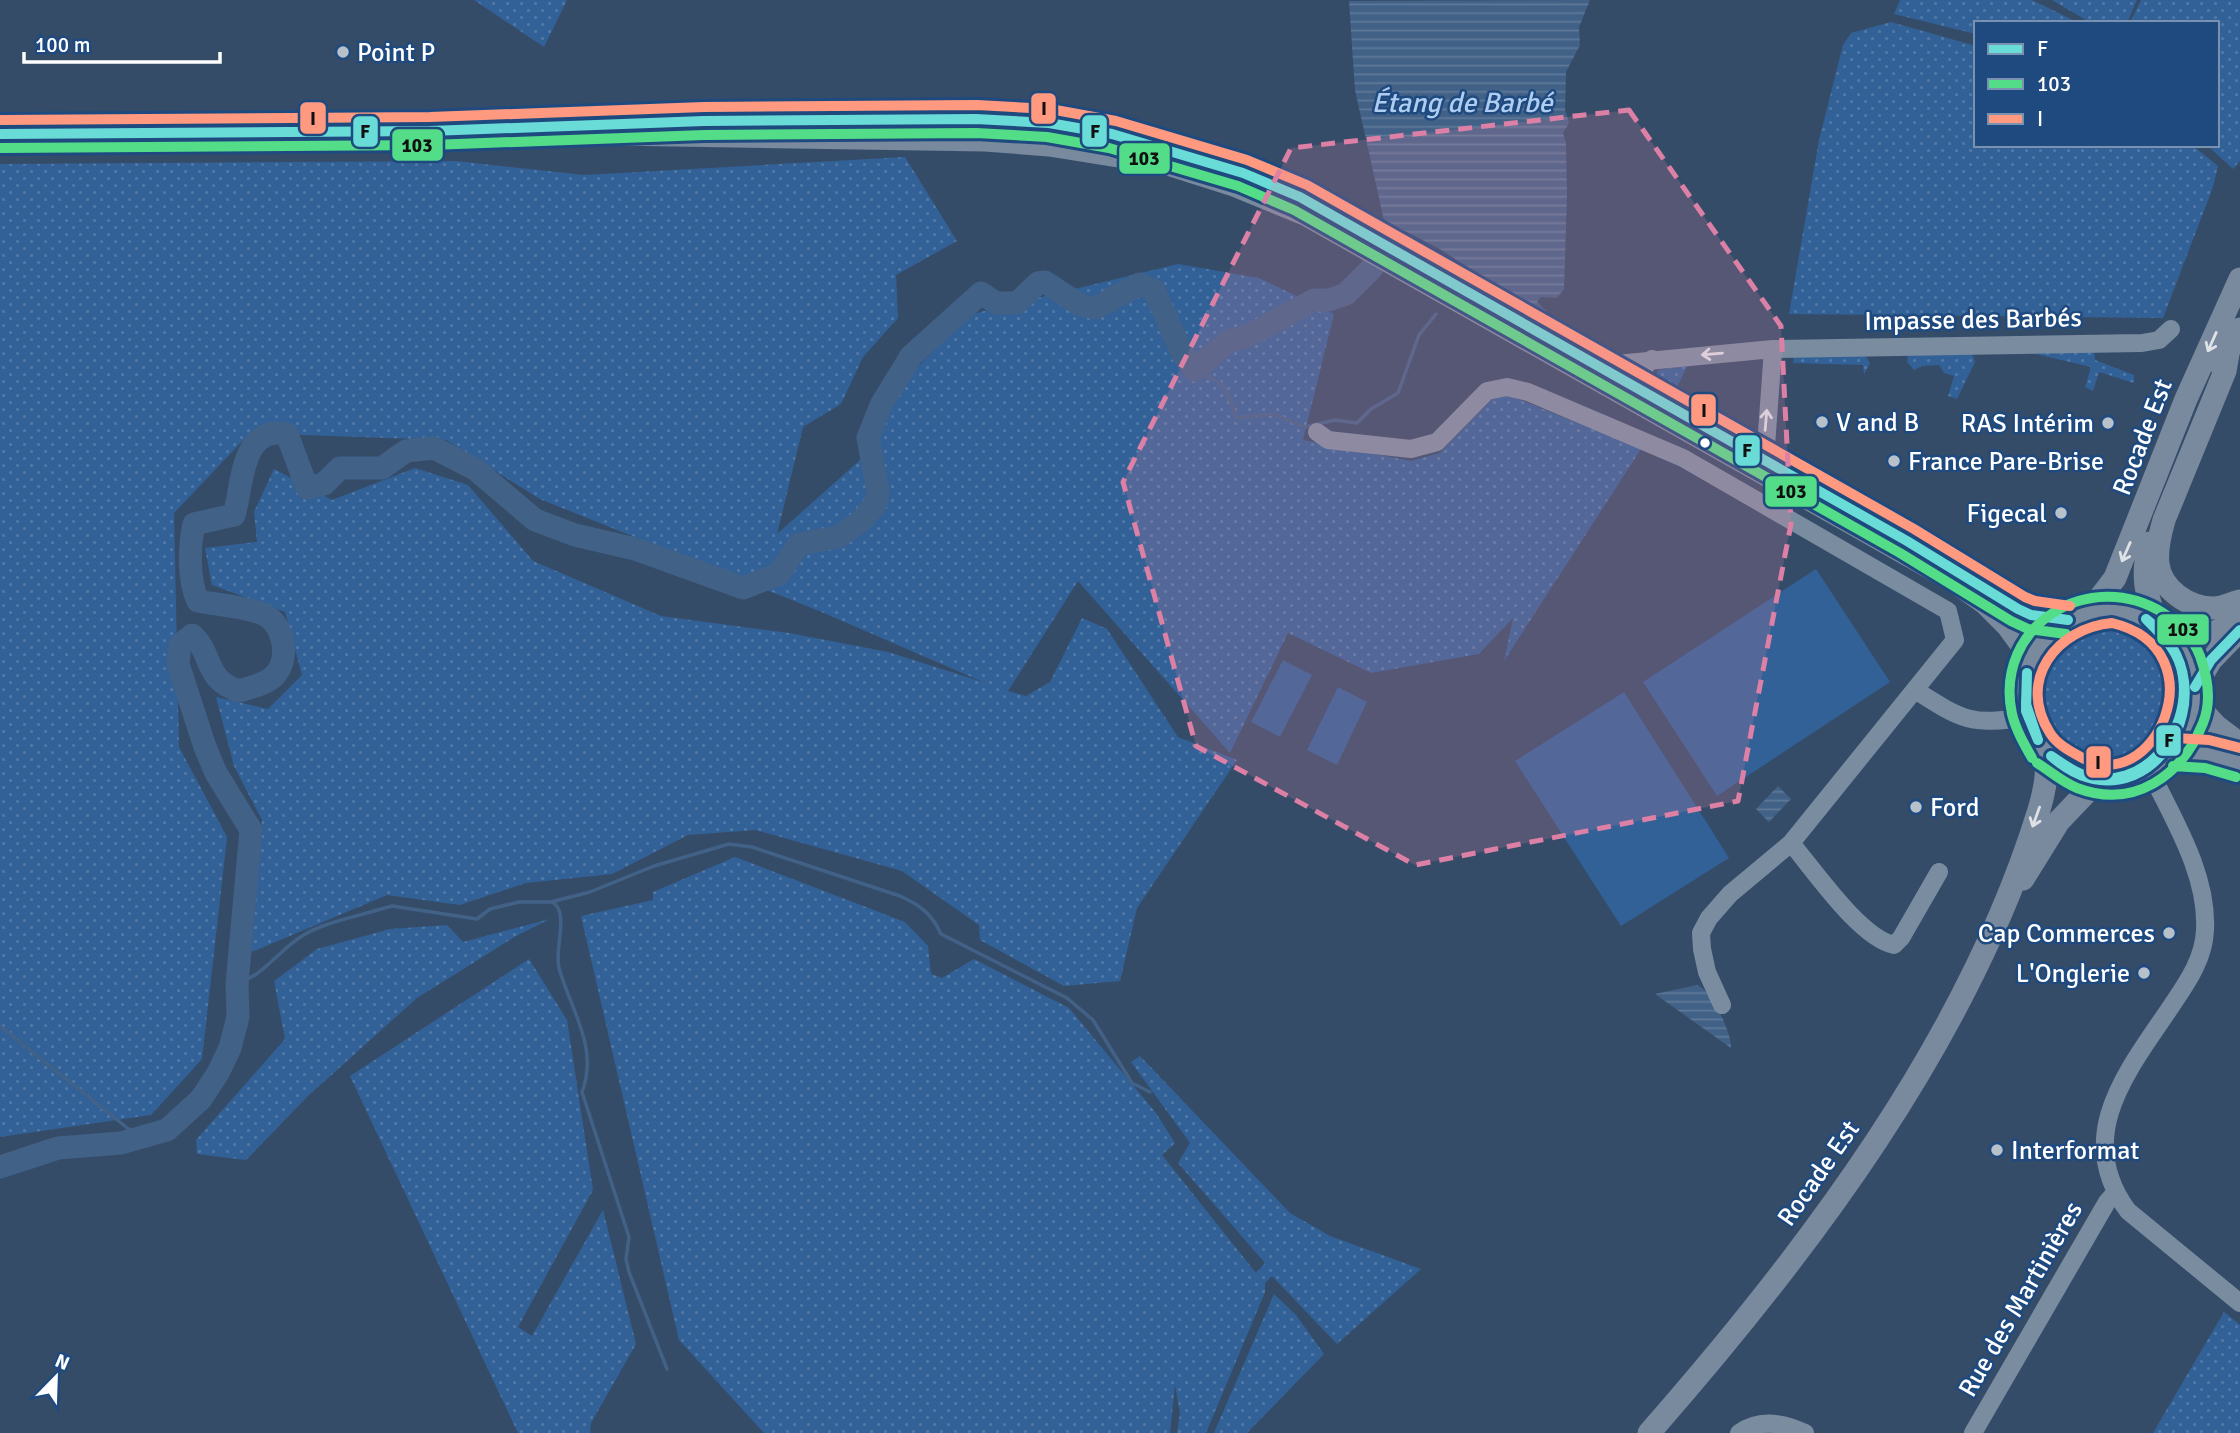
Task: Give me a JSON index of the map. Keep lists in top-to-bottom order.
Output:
{
  "streets": {
    "main road": ["Rocade Est"],
    "street": ["Impasse des Barbés", "Rue des Martinières"]
  },
  "water": ["Étang de Barbé"],
  "places": [
    "Point P",
    "V and B",
    "RAS Intérim",
    "France Pare-Brise",
    "Figecal",
    "Ford",
    "Cap Commerces",
    "L'Onglerie",
    "Interformat"
  ],
  "lines": ["transit line I", "transit line F", "transit line 103"],
  "legend": ["F", "103", "I"],
  "scale_bar": "100 m",
  "north": "top right"
}
